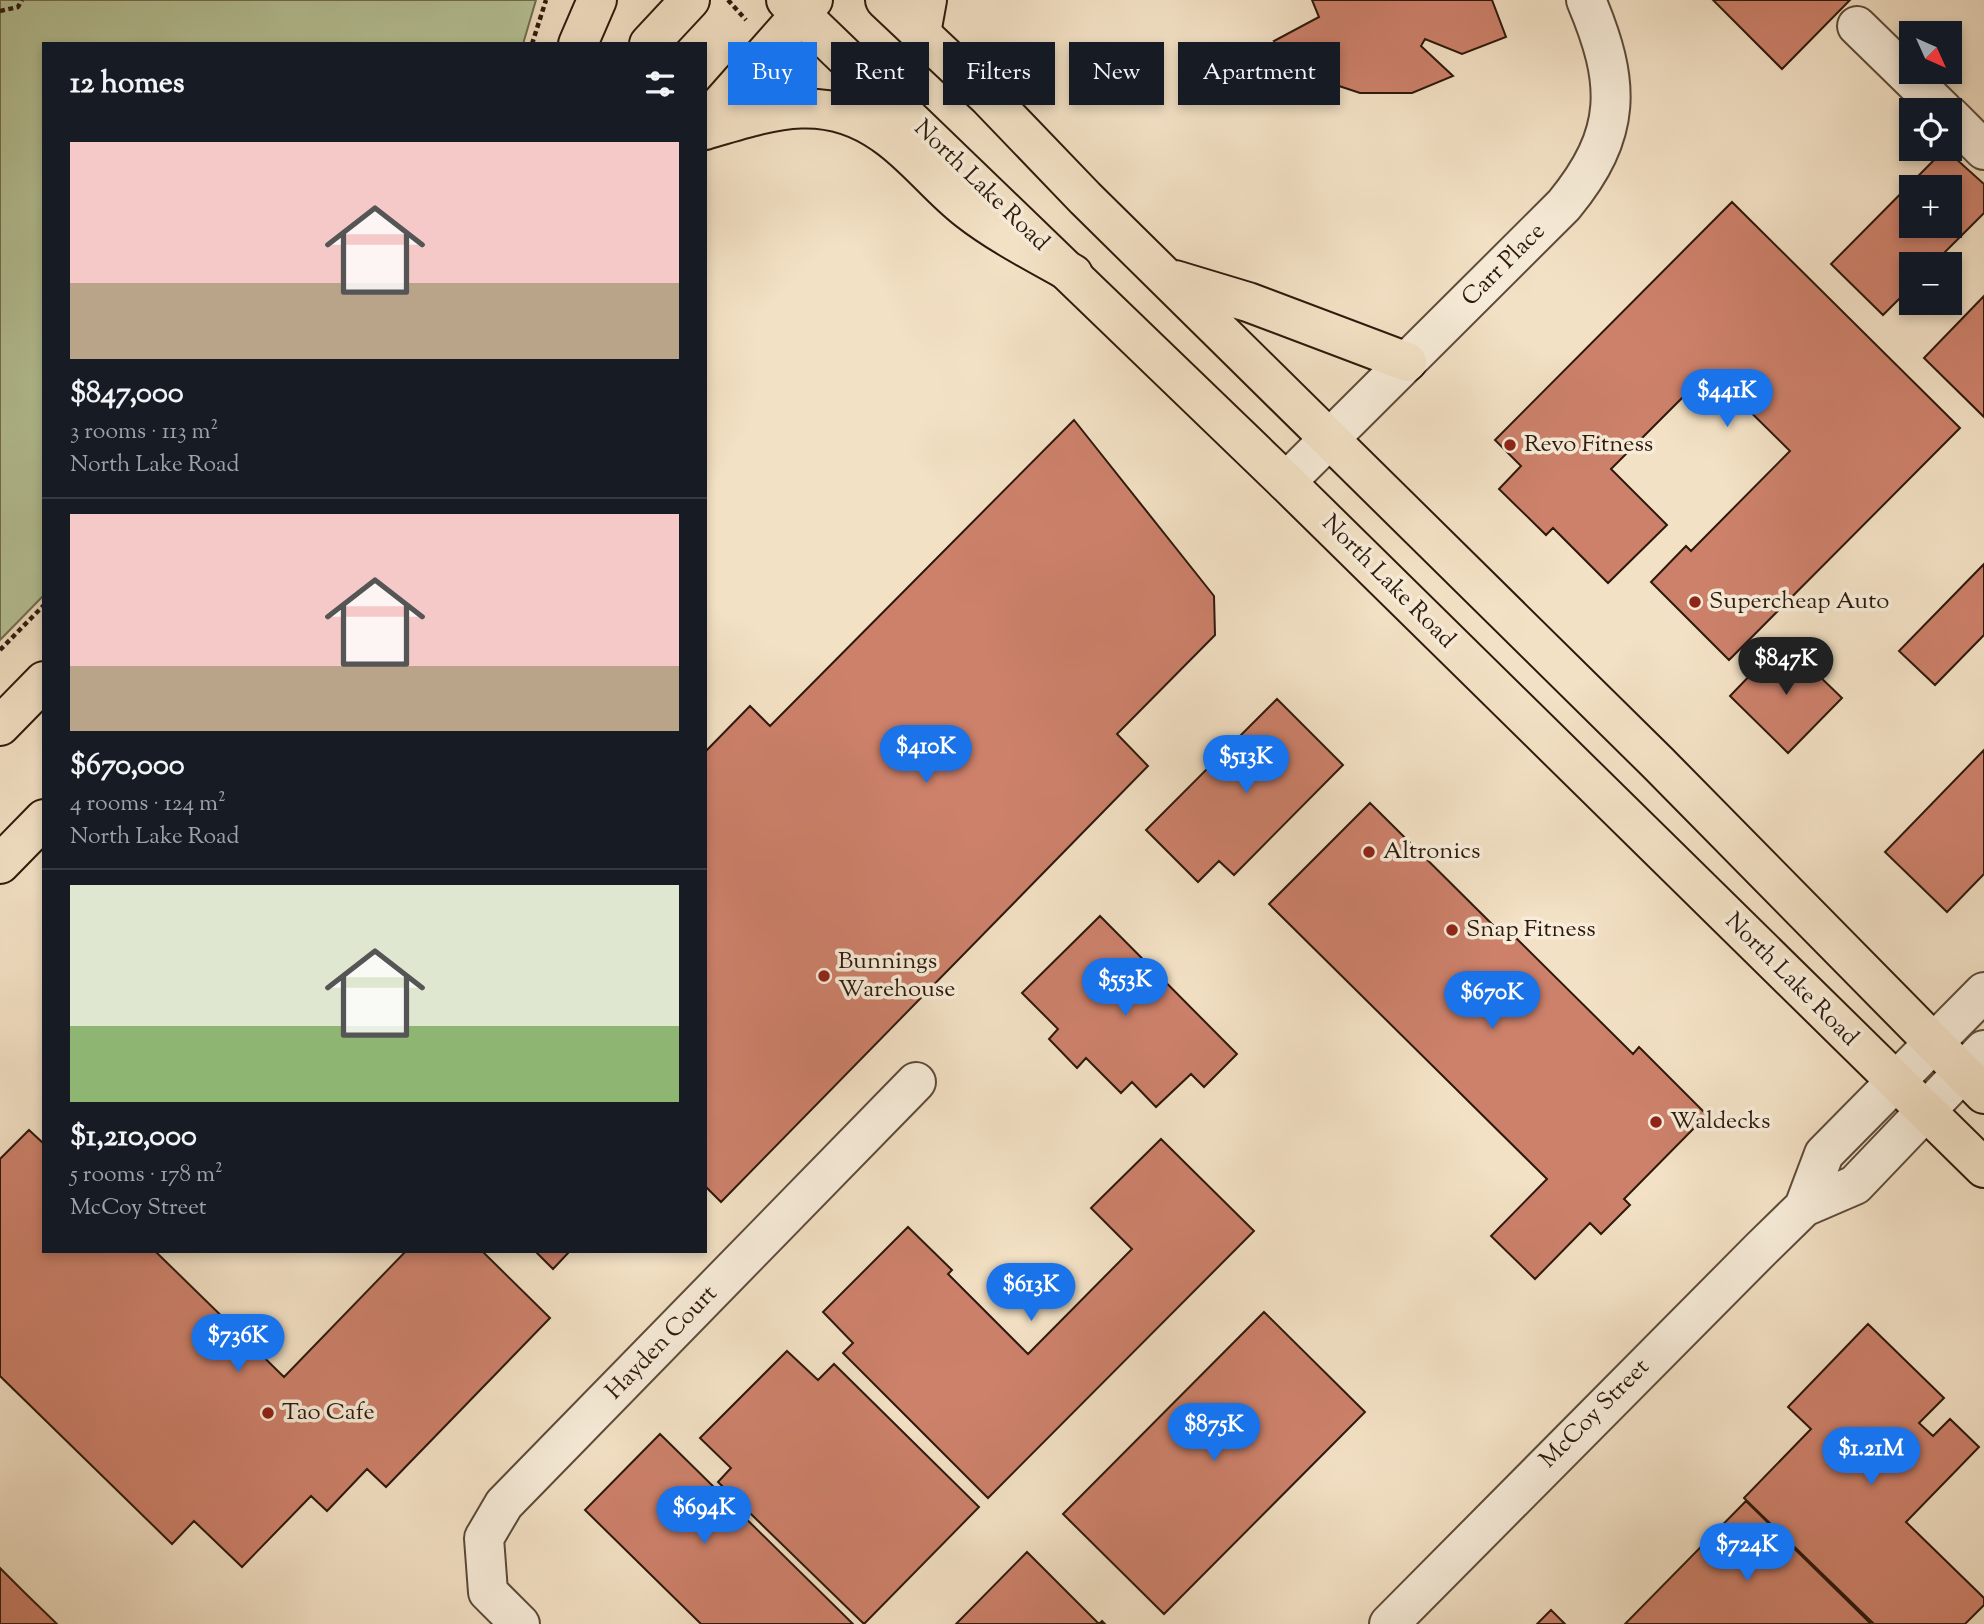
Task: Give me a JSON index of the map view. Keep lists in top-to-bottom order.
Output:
{
  "streets": {
    "main road": ["North Lake Road"],
    "street": ["Carr Place", "Hayden Court", "McCoy Street"]
  },
  "crossings": [
    ["North Lake Road", "Carr Place"],
    ["North Lake Road", "McCoy Street"]
  ],
  "places": [
    "Revo Fitness",
    "Supercheap Auto",
    "Altronics",
    "Snap Fitness",
    "Bunnings Warehouse",
    "Waldecks",
    "Tao Cafe"
  ],
  "north": "bottom right",
  "page": {
    "map_buttons": ["+", "−"],
    "chip": [
      "Buy",
      "Rent",
      "Filters",
      "New",
      "Apartment"
    ],
    "heading": "12 homes",
    "list": [
      {
        "name": "$847,000",
        "note": "3 rooms · 113 m² · North Lake Road"
      },
      {
        "name": "$670,000",
        "note": "4 rooms · 124 m² · North Lake Road"
      },
      {
        "name": "$1,210,000",
        "note": "5 rooms · 178 m² · McCoy Street"
      }
    ],
    "price": [
      "$441K",
      "$847K",
      "$410K",
      "$513K",
      "$553K",
      "$670K",
      "$613K",
      "$736K",
      "$875K",
      "$1.21M",
      "$694K",
      "$724K"
    ]
  }
}
